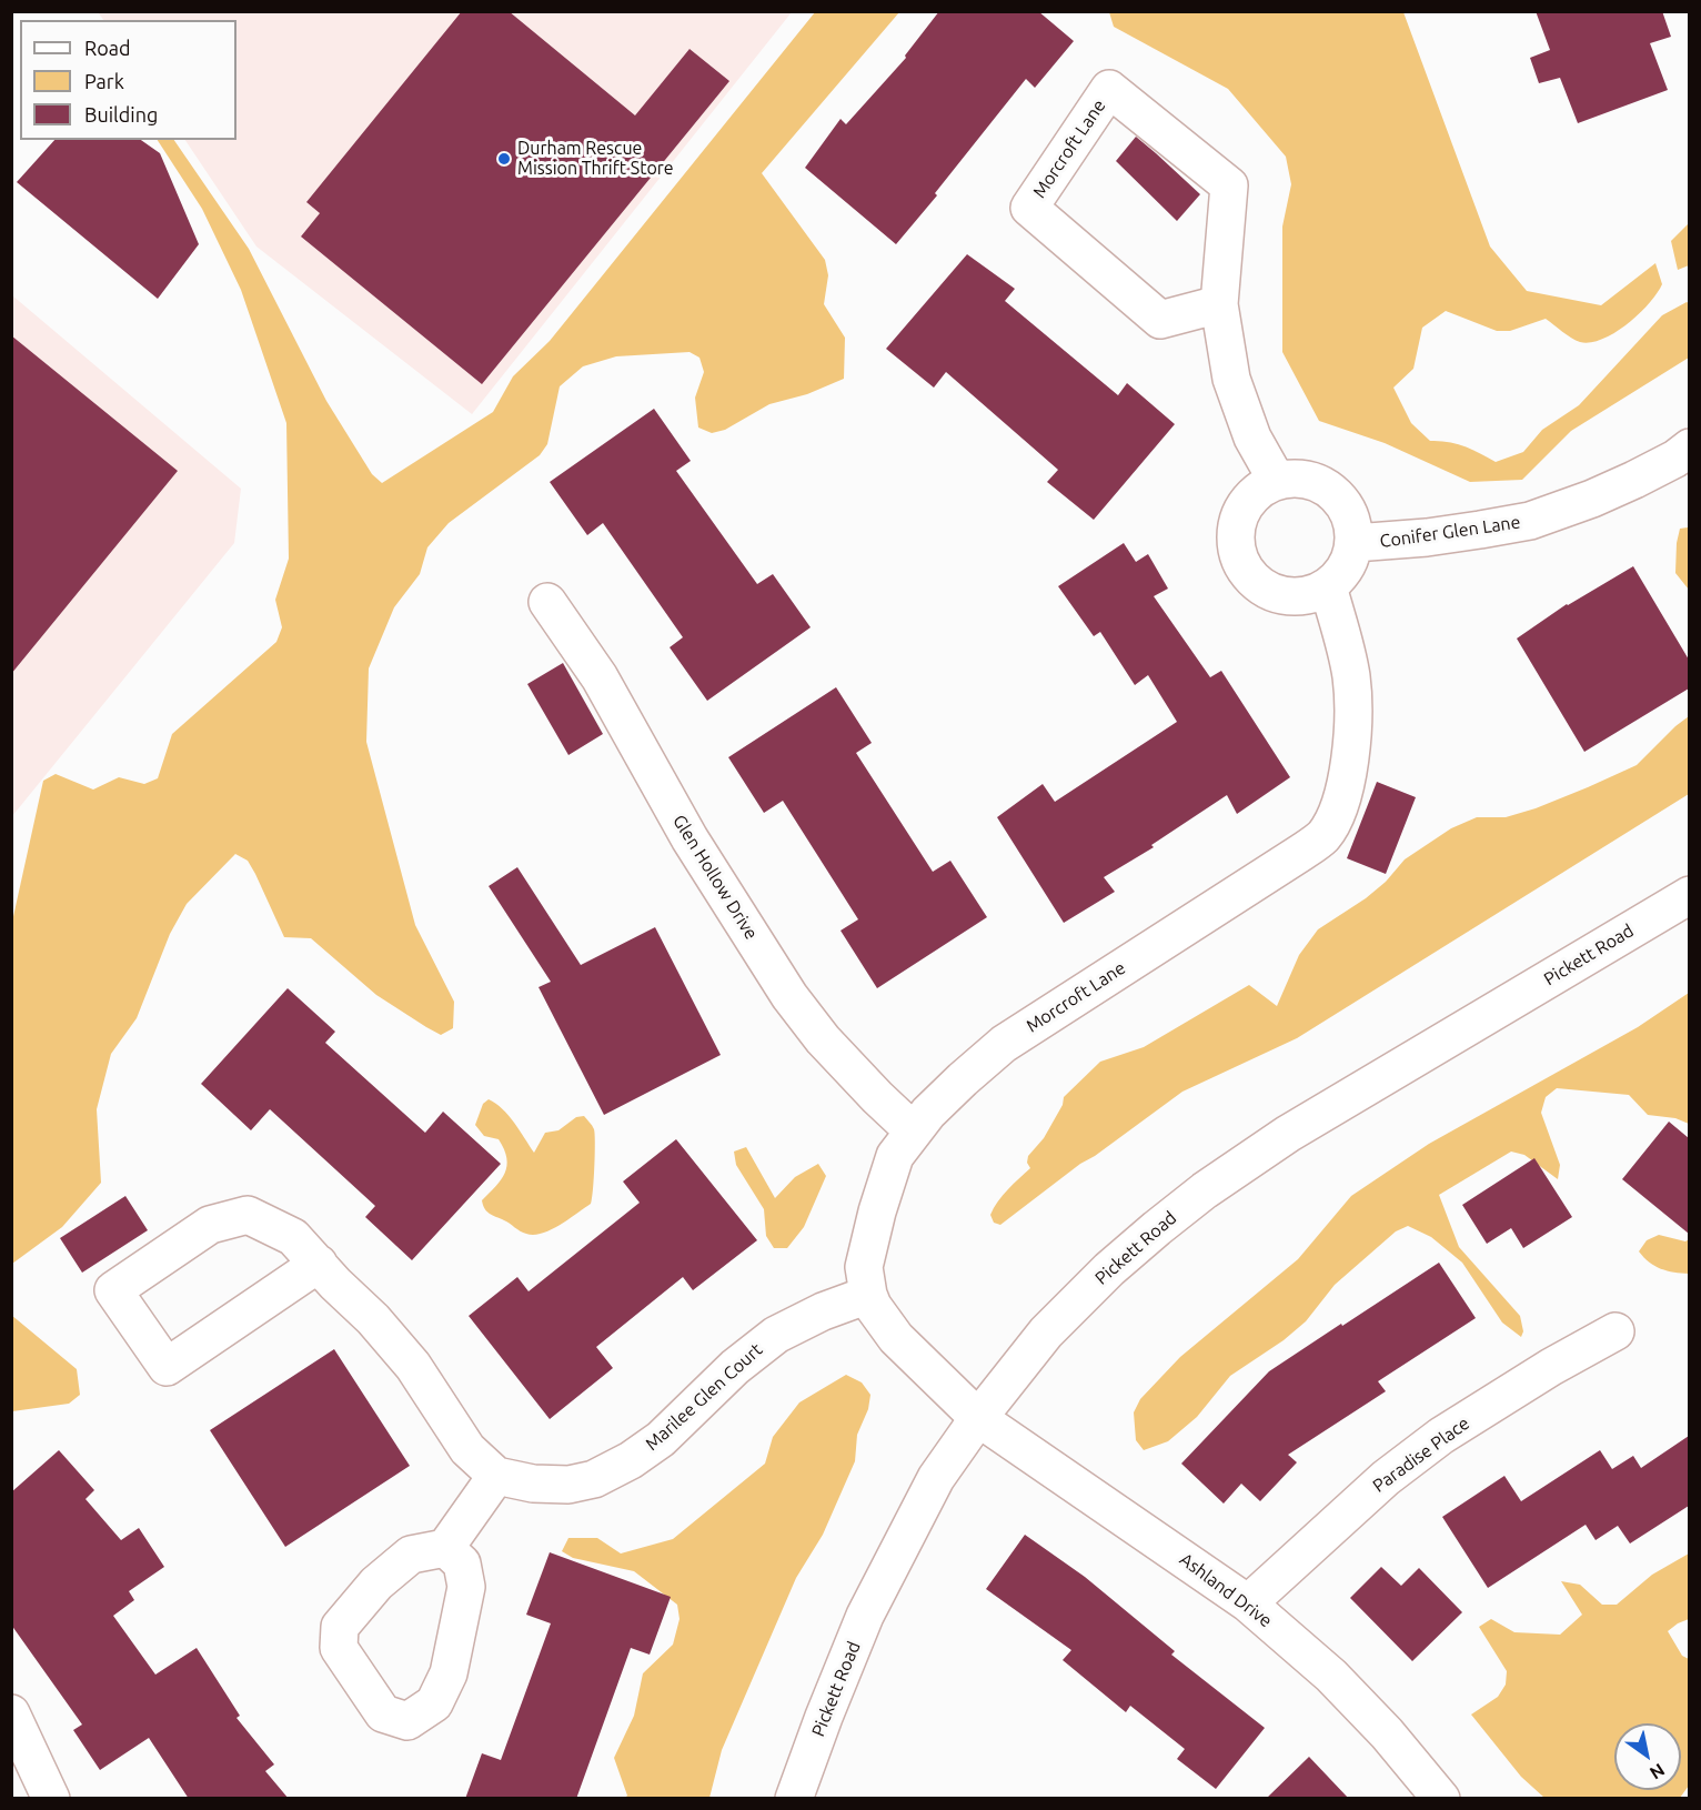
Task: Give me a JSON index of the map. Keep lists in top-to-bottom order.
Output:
{
  "streets": {
    "street": [
      "Morcroft Lane",
      "Conifer Glen Lane",
      "Glen Hollow Drive",
      "Pickett Road",
      "Marilee Glen Court",
      "Paradise Place",
      "Ashland Drive"
    ]
  },
  "crossings": [
    ["Morcroft Lane", "Conifer Glen Lane"],
    ["Morcroft Lane", "Glen Hollow Drive"],
    ["Morcroft Lane", "Pickett Road"],
    ["Morcroft Lane", "Marilee Glen Court"],
    ["Morcroft Lane", "Ashland Drive"],
    ["Pickett Road", "Ashland Drive"],
    ["Paradise Place", "Ashland Drive"]
  ],
  "places": ["Durham Rescue Mission Thrift Store"],
  "legend": ["Road", "Park", "Building"],
  "north": "bottom right"
}
